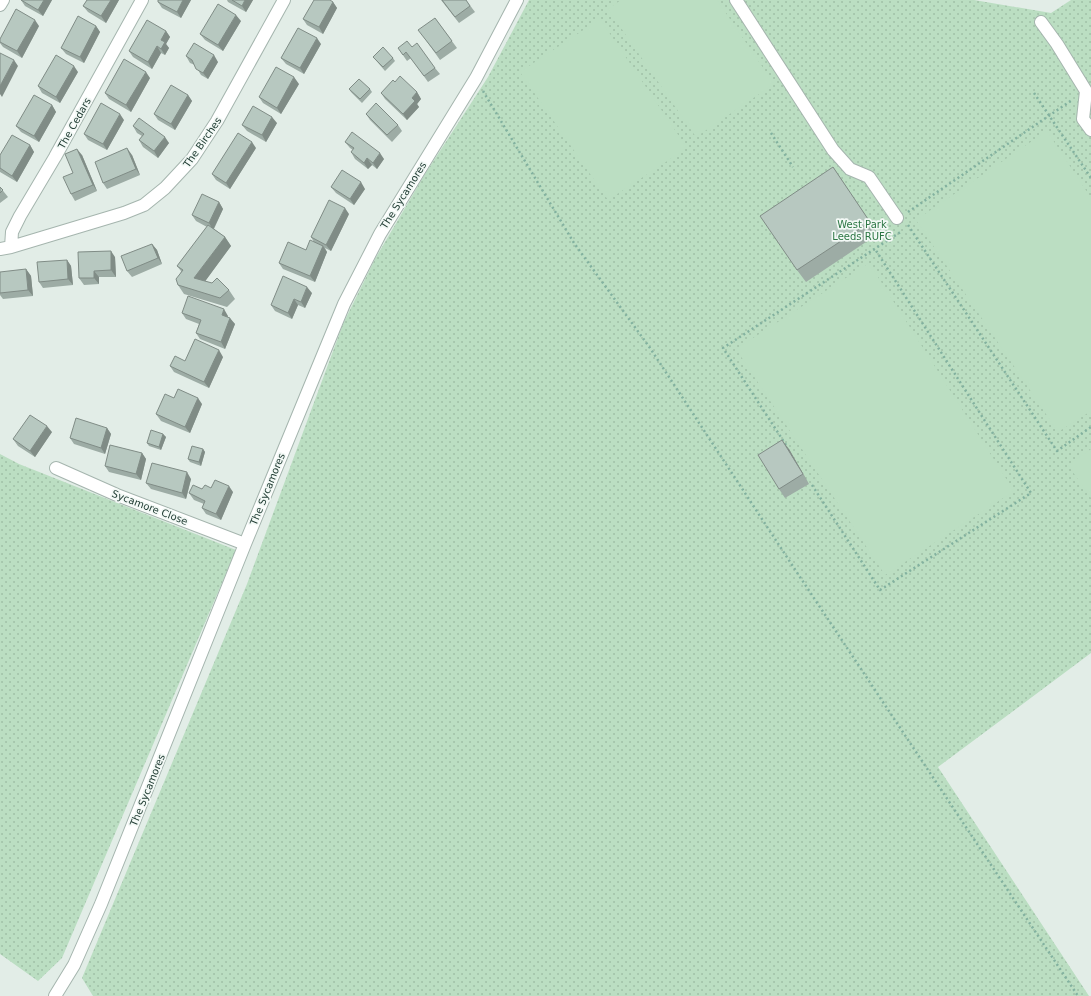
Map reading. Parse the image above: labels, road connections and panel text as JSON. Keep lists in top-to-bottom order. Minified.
{"streets":{"street":["The Cedars","The Birches","The Sycamores","Sycamore Close"]},"crossings":[["The Cedars","The Birches"],["The Sycamores","Sycamore Close"]],"parks":["West Park Leeds RUFC"]}
